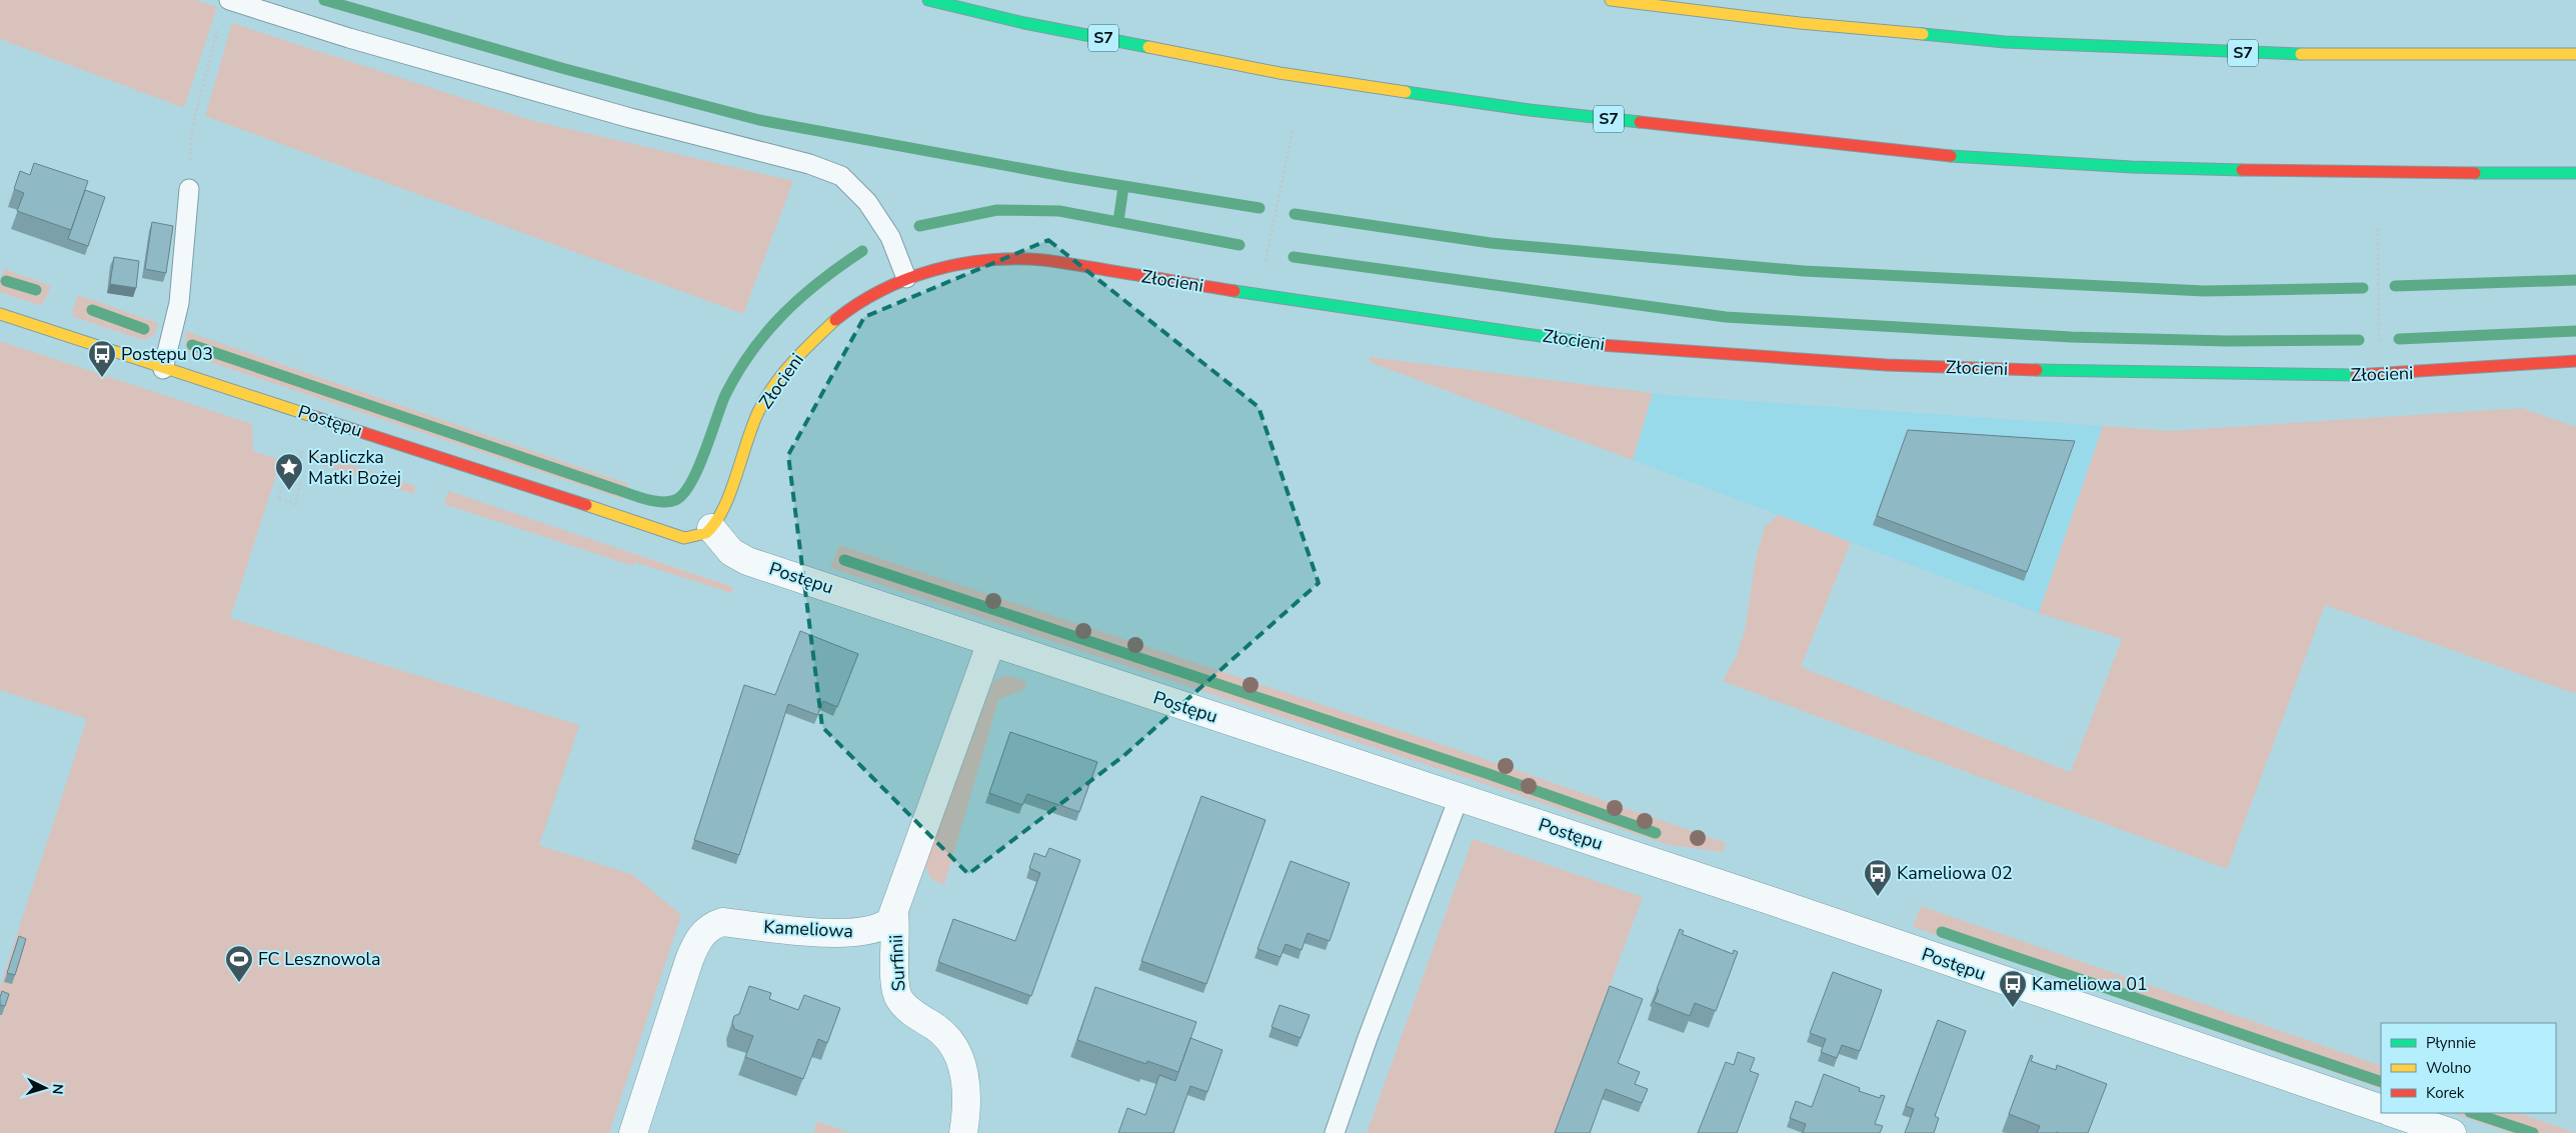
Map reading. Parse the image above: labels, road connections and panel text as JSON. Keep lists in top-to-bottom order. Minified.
{"streets":{"main road":["S7","Złocieni","Postępu"],"street":["Kameliowa","Surfinii"]},"crossings":[["Złocieni","Postępu"],["Kameliowa","Surfinii"]],"places":{"bus stop":["Postępu 03","Kameliowa 02","Kameliowa 01"],"place":["Kapliczka Matki Bożej"],"sports":["FC Lesznowola"]},"legend":["Płynnie","Wolno","Korek"],"north":"right"}
